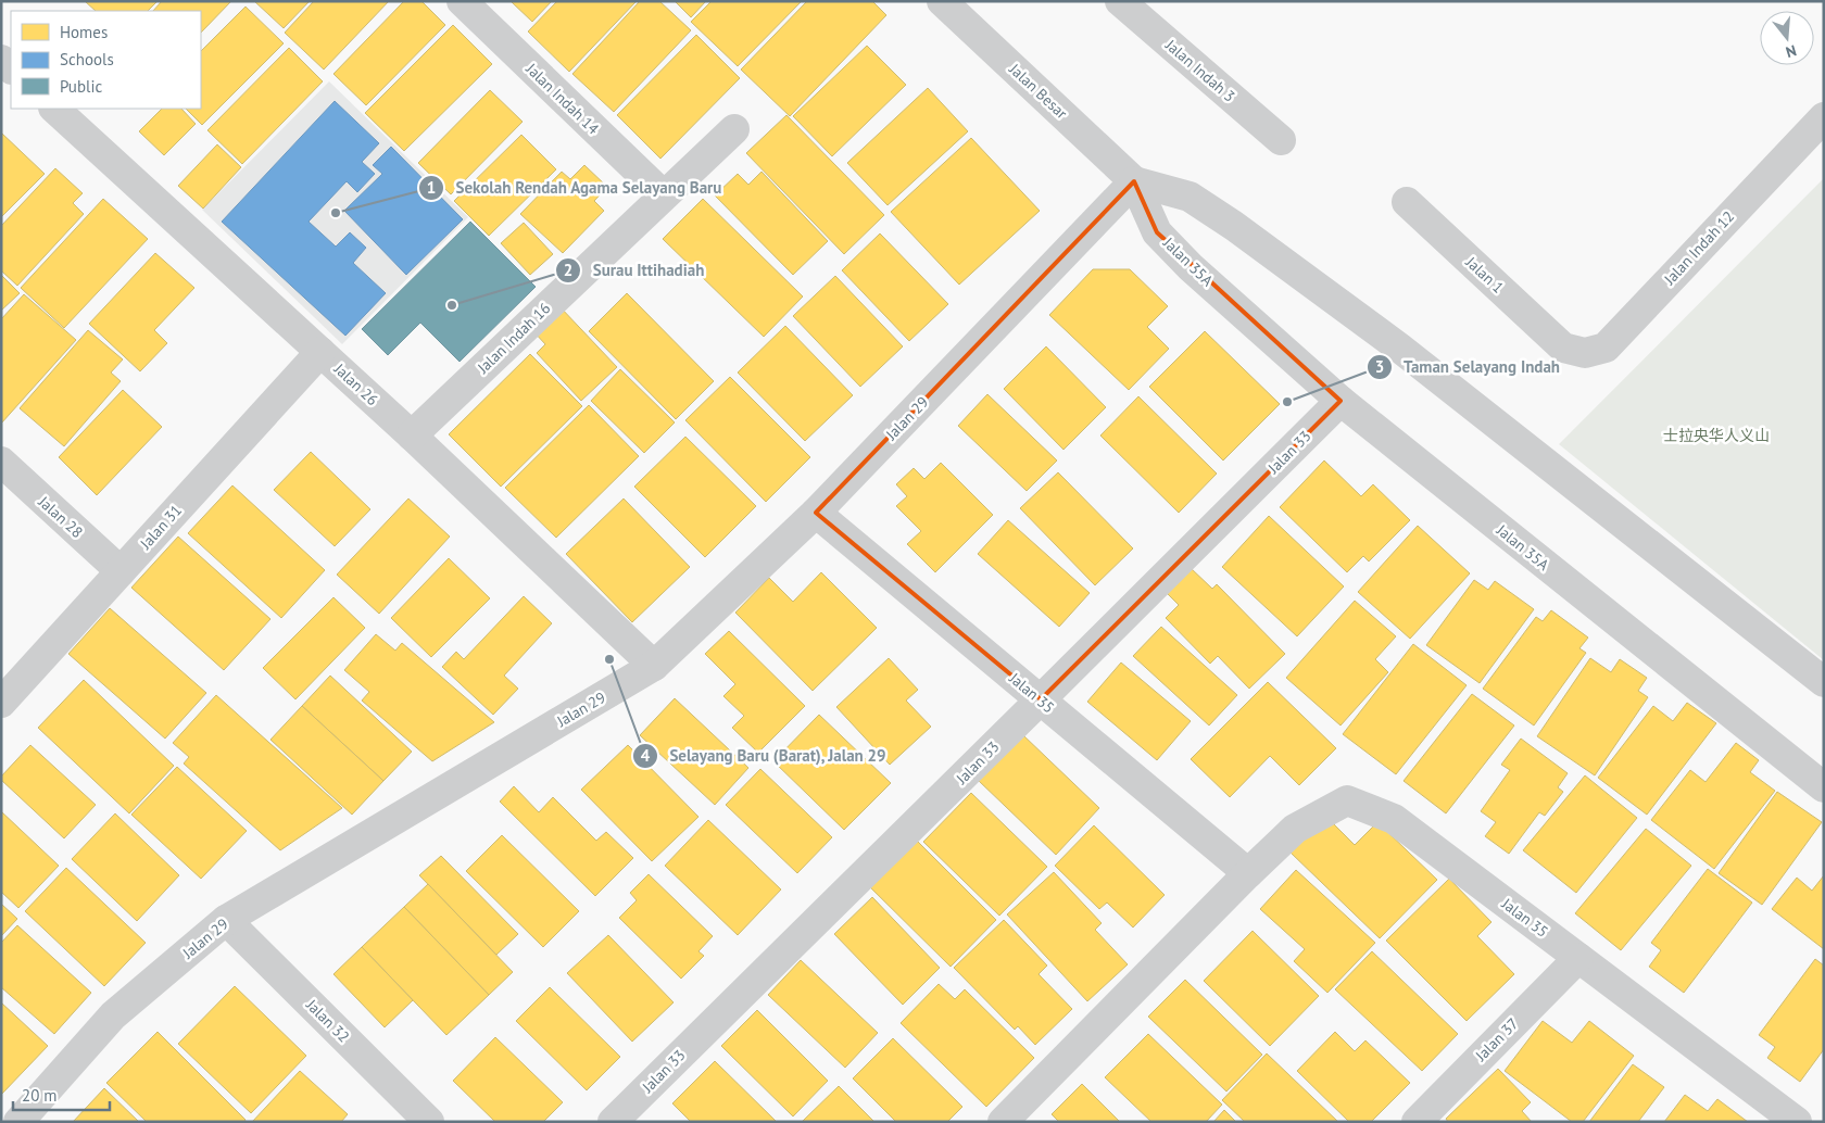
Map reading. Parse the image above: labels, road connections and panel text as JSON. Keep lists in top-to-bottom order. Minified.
{"streets":{"street":["Jalan Indah 3","Jalan Besar","Jalan Indah 14","Jalan Indah 12","Jalan 35A","Jalan 1","Jalan Indah 16","Jalan 26","Jalan 29","Jalan 33","Jalan 28","Jalan 31","Jalan 35","Jalan 32","Jalan 37"]},"crossings":[["Jalan Besar","Jalan 35A"],["Jalan Besar","Jalan 29"],["Jalan Indah 14","Jalan Indah 16"],["Jalan Indah 12","Jalan 1"],["Jalan 35A","Jalan 29"],["Jalan 35A","Jalan 33"],["Jalan Indah 16","Jalan 26"],["Jalan 26","Jalan 29"],["Jalan 26","Jalan 31"],["Jalan 29","Jalan 35"],["Jalan 29","Jalan 32"],["Jalan 33","Jalan 35"],["Jalan 28","Jalan 31"],["Jalan 35","Jalan 37"]],"parks":["士拉央华人义山"],"places":["Sekolah Rendah Agama Selayang Baru","Surau Ittihadiah","Taman Selayang Indah","Selayang Baru (Barat), Jalan 29"],"legend":["Homes","Schools","Public"],"scale_bar":"20 m","north":"bottom"}
